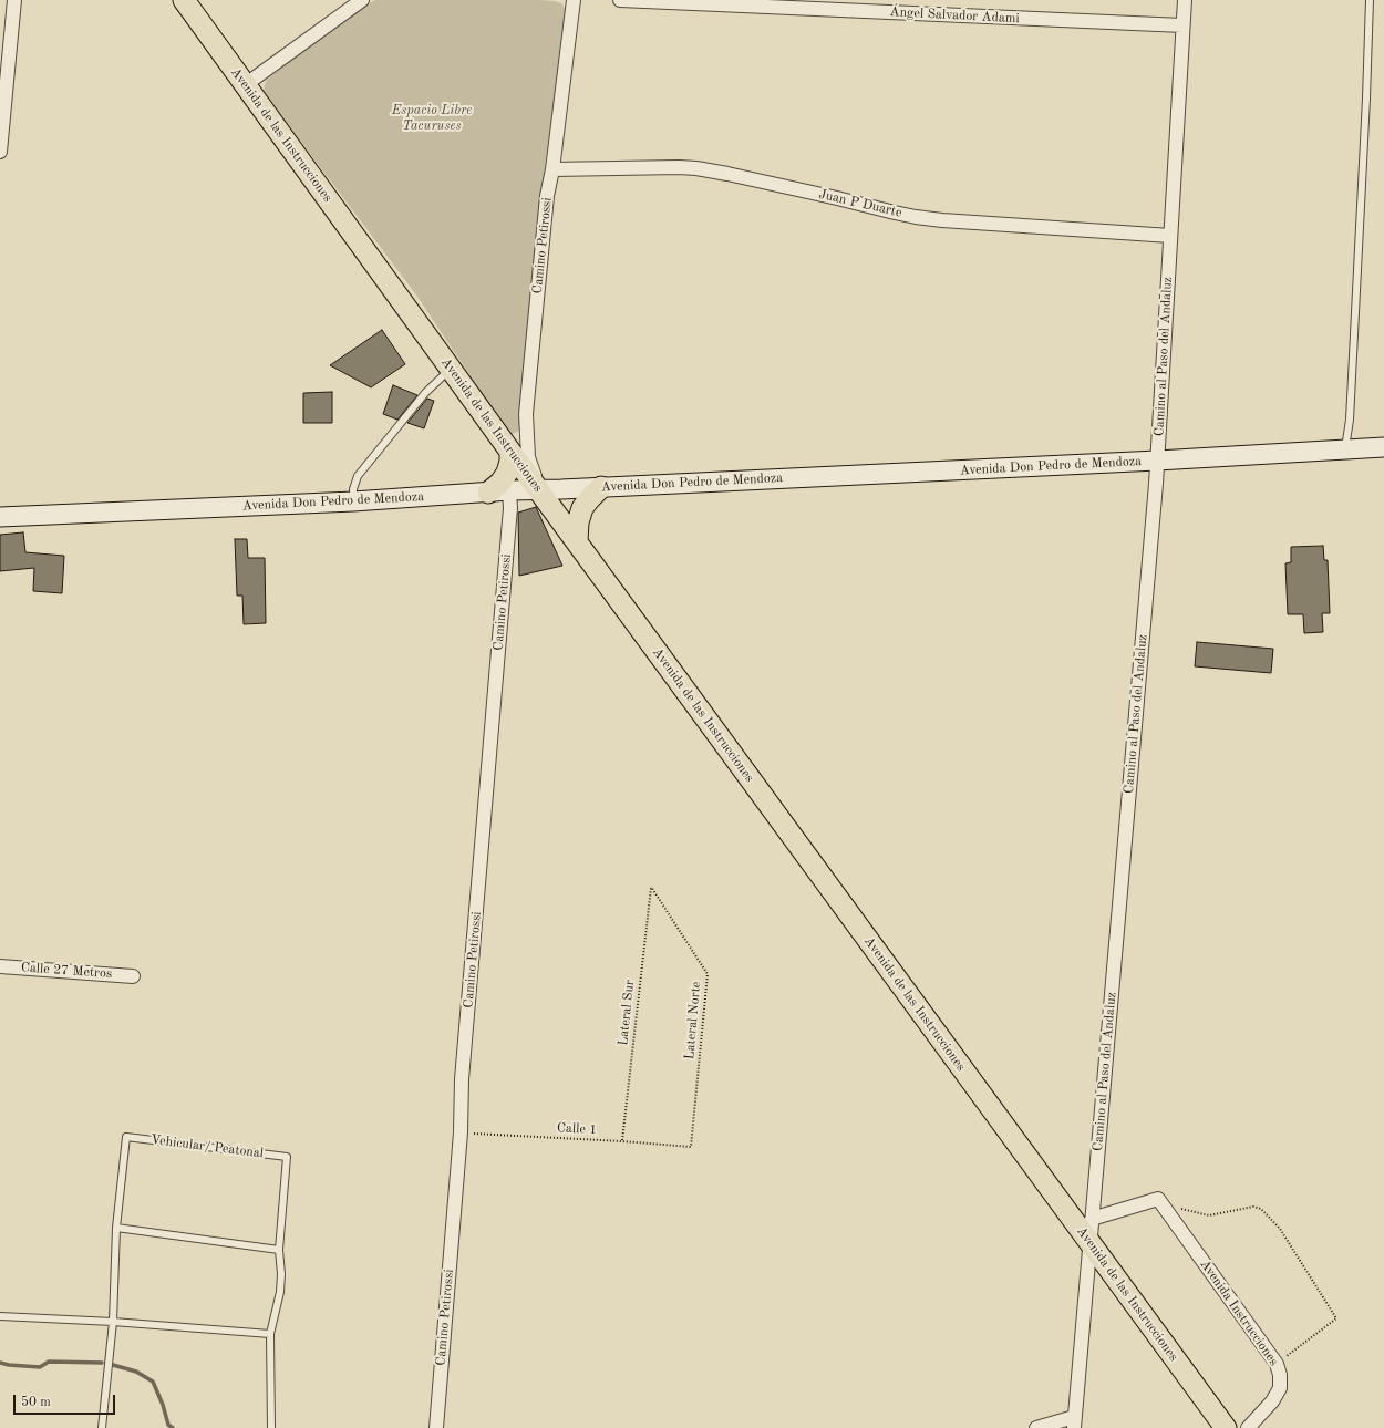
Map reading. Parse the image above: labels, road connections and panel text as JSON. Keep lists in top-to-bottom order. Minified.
{"streets":{"main road":["Avenida de las Instrucciones"],"street":["Ángel Salvador Adami","Juan P Duarte","Camino Petirossi","Camino al Paso del Andaluz","Avenida Don Pedro de Mendoza","Calle 27 Metros","Avenida Instrucciones"],"lane":["Vehicular/ Peatonal"],"path":["Lateral Sur","Lateral Norte","Calle 1"]},"crossings":[["Ángel Salvador Adami","Camino al Paso del Andaluz"],["Avenida de las Instrucciones","Camino Petirossi"],["Avenida de las Instrucciones","Camino al Paso del Andaluz"],["Avenida de las Instrucciones","Avenida Don Pedro de Mendoza"],["Juan P Duarte","Camino Petirossi"],["Juan P Duarte","Camino al Paso del Andaluz"],["Camino Petirossi","Avenida Don Pedro de Mendoza"],["Camino Petirossi","Calle 1"],["Camino al Paso del Andaluz","Avenida Don Pedro de Mendoza"],["Lateral Sur","Lateral Norte"],["Lateral Sur","Calle 1"],["Lateral Norte","Calle 1"]],"parks":["Espacio Libre Tacuruses"],"scale_bar":"50 m"}
